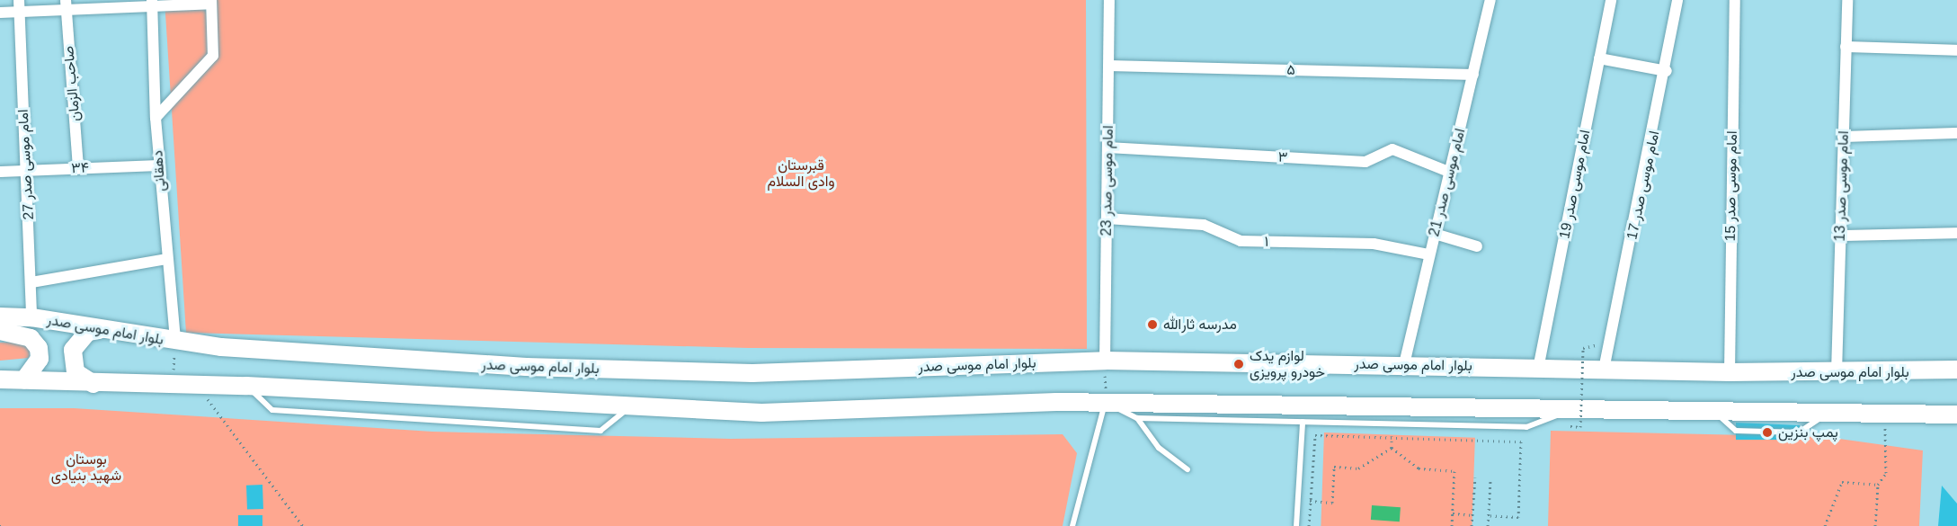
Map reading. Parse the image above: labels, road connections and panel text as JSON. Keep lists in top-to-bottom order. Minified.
{"streets":{"main road":["بلوار امام موسی صدر"],"street":["۵","صاحب الزمان","۳","امام موسی صدر 27","۳۴","دهقانی","امام موسی صدر 23","امام موسی صدر 21","امام موسی صدر 19","امام موسی صدر 17","امام موسی صدر 15","امام موسی صدر 13","۱"]},"crossings":[["۵","امام موسی صدر 23"],["۵","امام موسی صدر 21"],["صاحب الزمان","۳۴"],["۳","امام موسی صدر 23"],["۳","امام موسی صدر 21"],["امام موسی صدر 27","۳۴"],["امام موسی صدر 27","بلوار امام موسی صدر"],["۳۴","دهقانی"],["دهقانی","بلوار امام موسی صدر"],["امام موسی صدر 23","۱"],["امام موسی صدر 23","بلوار امام موسی صدر"],["امام موسی صدر 21","۱"],["امام موسی صدر 21","بلوار امام موسی صدر"],["امام موسی صدر 19","بلوار امام موسی صدر"],["امام موسی صدر 17","بلوار امام موسی صدر"],["امام موسی صدر 15","بلوار امام موسی صدر"],["امام موسی صدر 13","بلوار امام موسی صدر"]],"parks":["قبرستان وادی السلام","بوستان شهید بنیادی"],"places":["مدرسه ثارالله","لوازم یدک خودرو پرویزی","پمپ بنزین"]}
